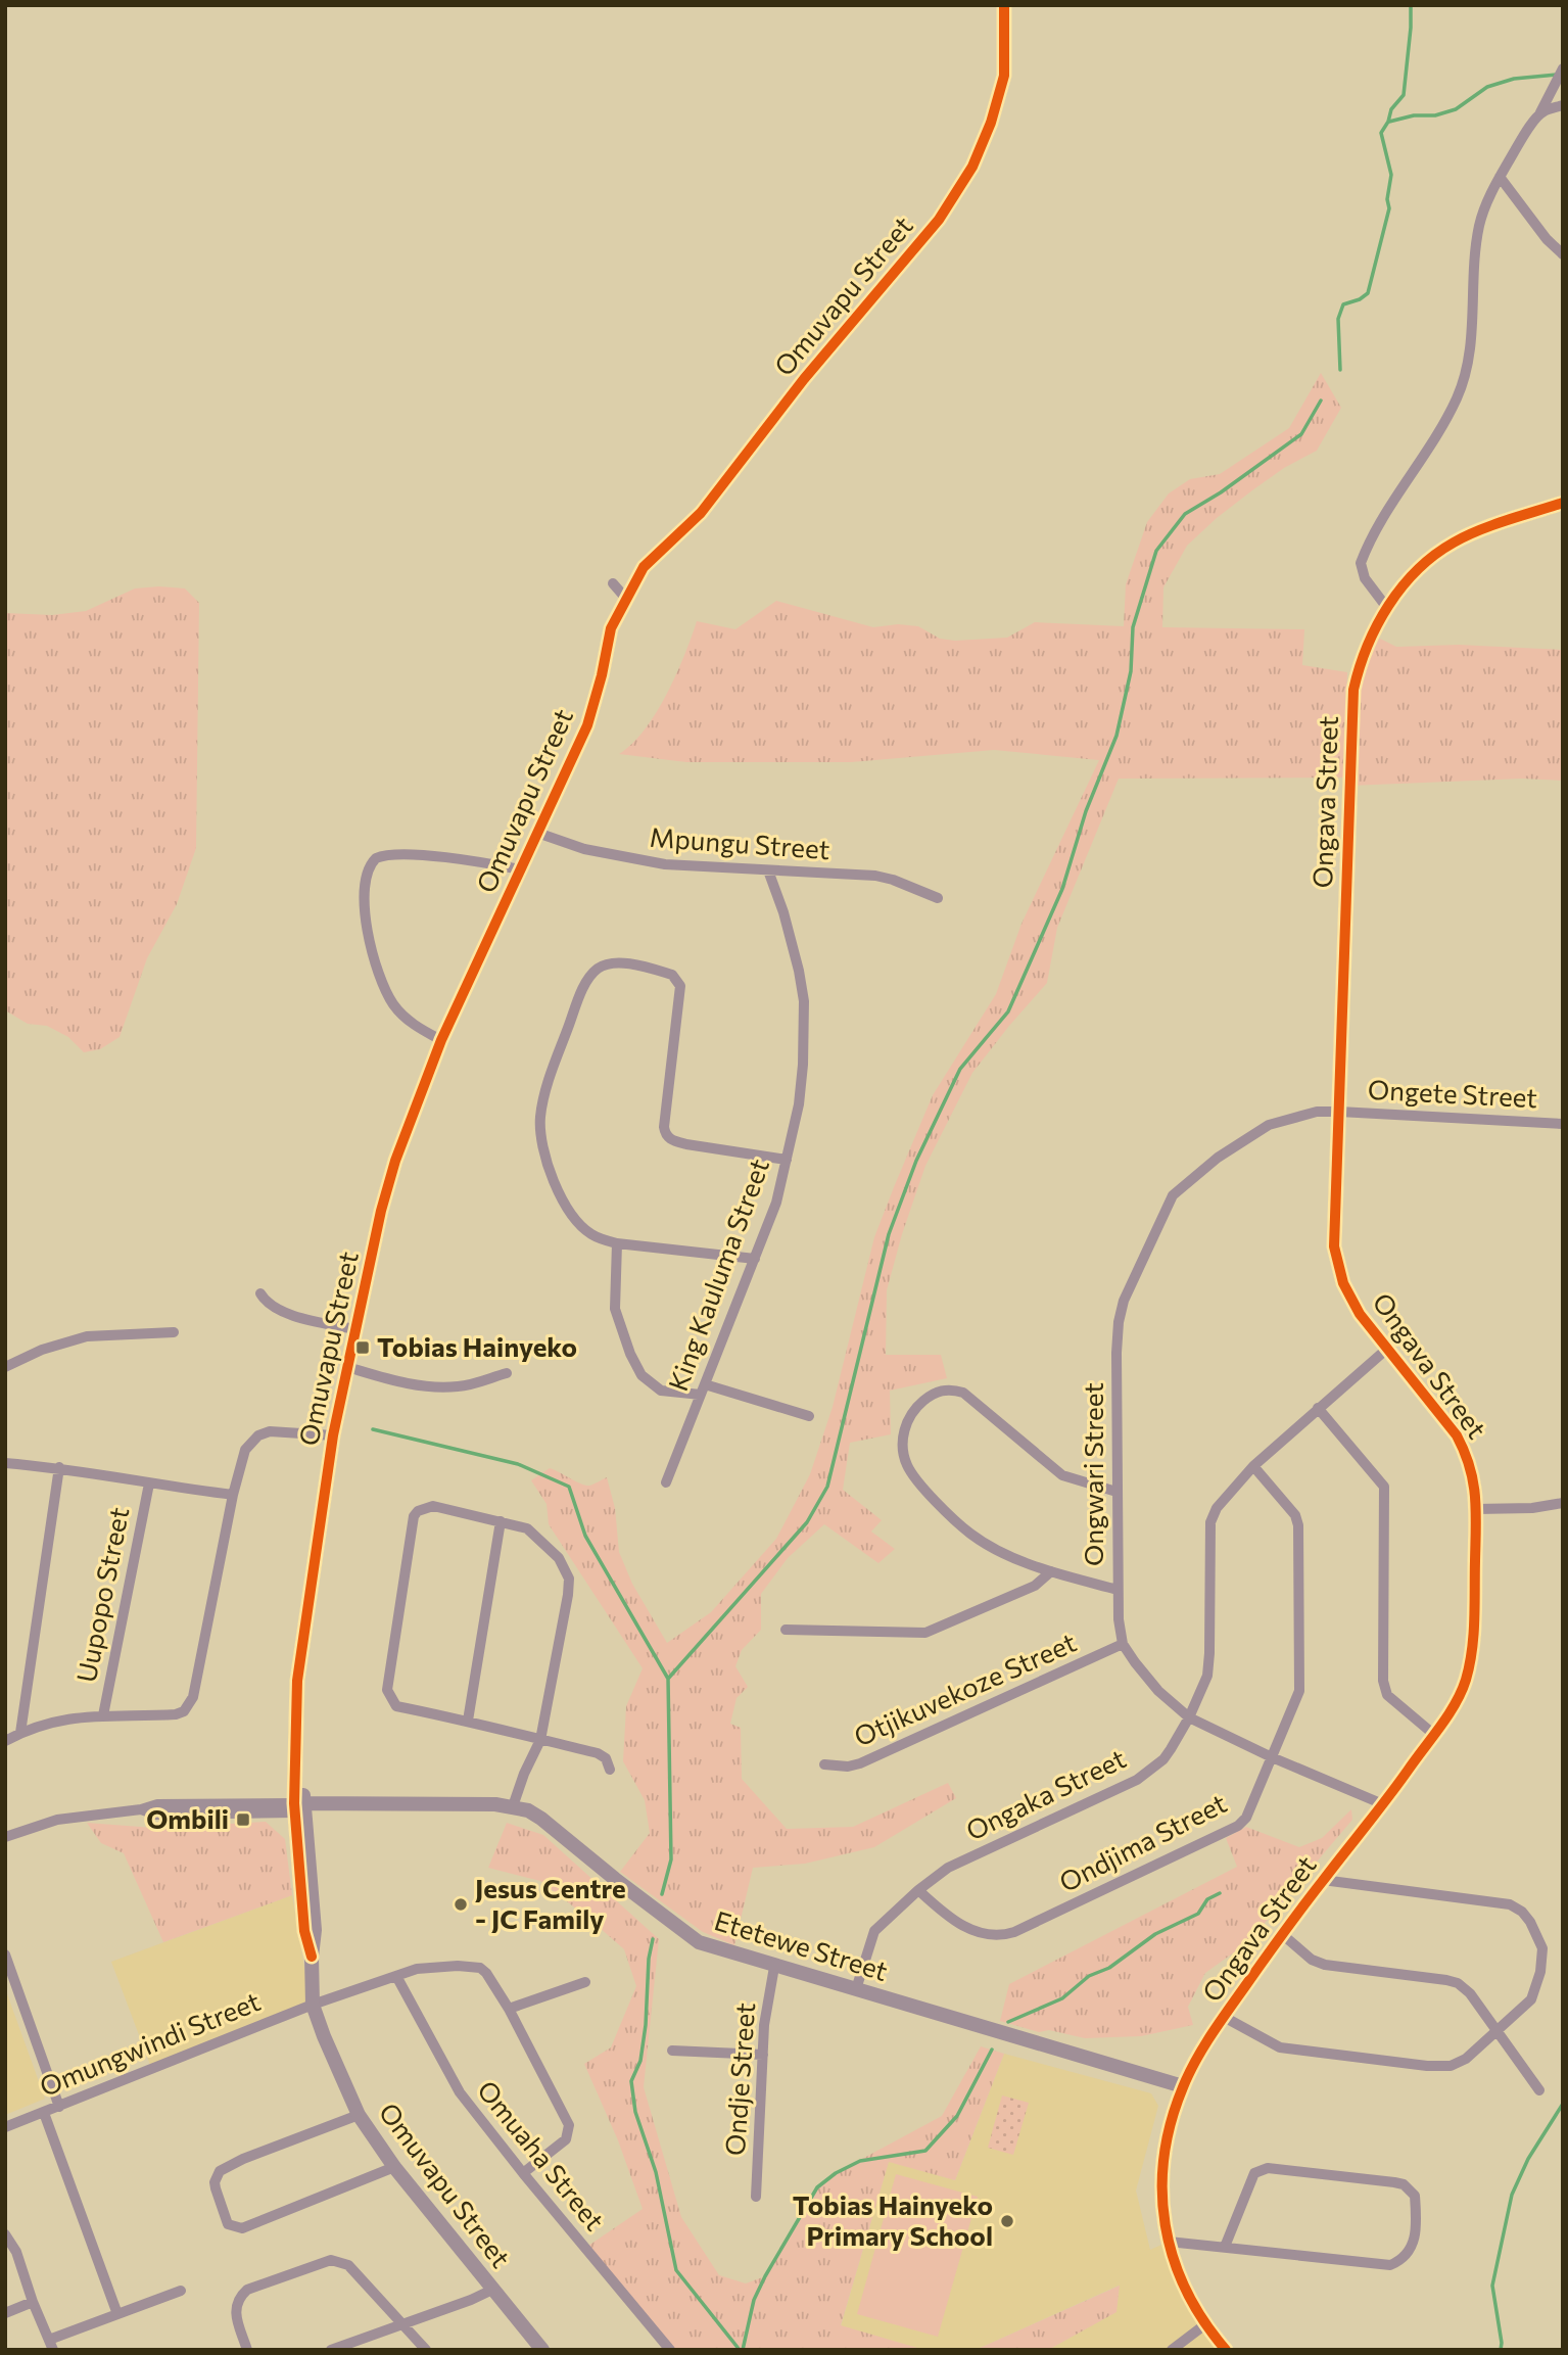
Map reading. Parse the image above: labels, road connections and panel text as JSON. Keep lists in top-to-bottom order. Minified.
{"streets":{"street":["Omuvapu Street","Ongava Street","Mpungu Street","Ongete Street","King Kauluma Street","Ongwari Street","Uupopo Street","Otjikuvekoze Street","Ongaka Street","Ondjima Street","Etetewe Street","Omungwindi Street","Ondje Street","Omuaha Street"]},"crossings":[["Omuvapu Street","Mpungu Street"],["Omuvapu Street","Etetewe Street"],["Omuvapu Street","Omungwindi Street"],["Ongava Street","Ongete Street"],["Ongava Street","Ongwari Street"],["Ongava Street","Ongaka Street"],["Ongava Street","Etetewe Street"],["Mpungu Street","King Kauluma Street"],["Ongete Street","Ongwari Street"],["Ongwari Street","Otjikuvekoze Street"],["Ongwari Street","Ongaka Street"],["Ongwari Street","Ondjima Street"],["Ongaka Street","Ondjima Street"],["Ongaka Street","Etetewe Street"],["Etetewe Street","Ondje Street"],["Omungwindi Street","Omuaha Street"]],"places":{"transit":["Tobias Hainyeko","Ombili"],"other":["Jesus Centre - JC Family","Tobias Hainyeko Primary School"]}}
